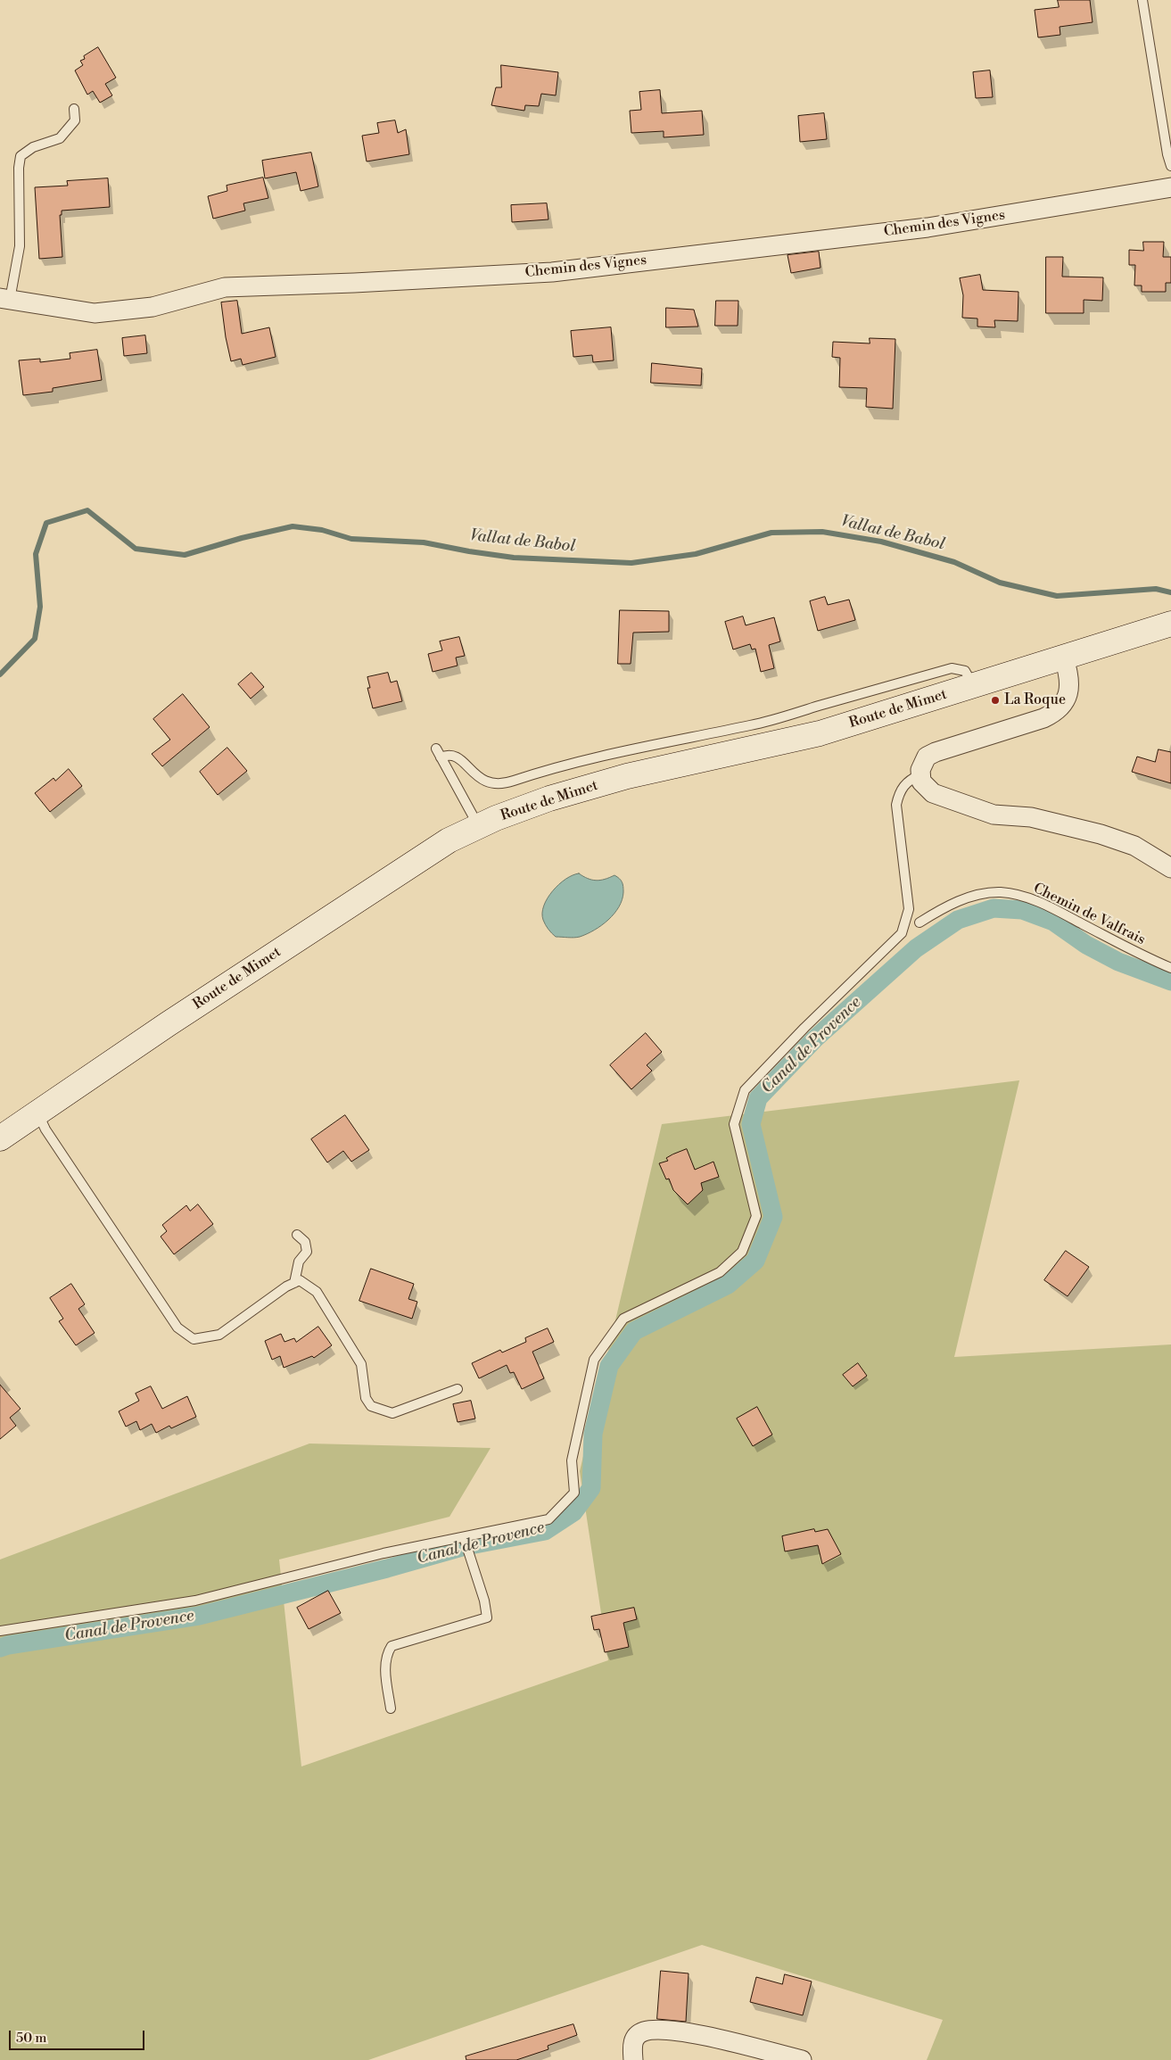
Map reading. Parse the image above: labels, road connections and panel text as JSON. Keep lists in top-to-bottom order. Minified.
{"streets":{"main road":["Route de Mimet"],"street":["Chemin des Vignes"],"lane":["Chemin de Valfrais"]},"water":["Vallat de Babol","Canal de Provence"],"places":["La Roque"],"scale_bar":"50 m"}
